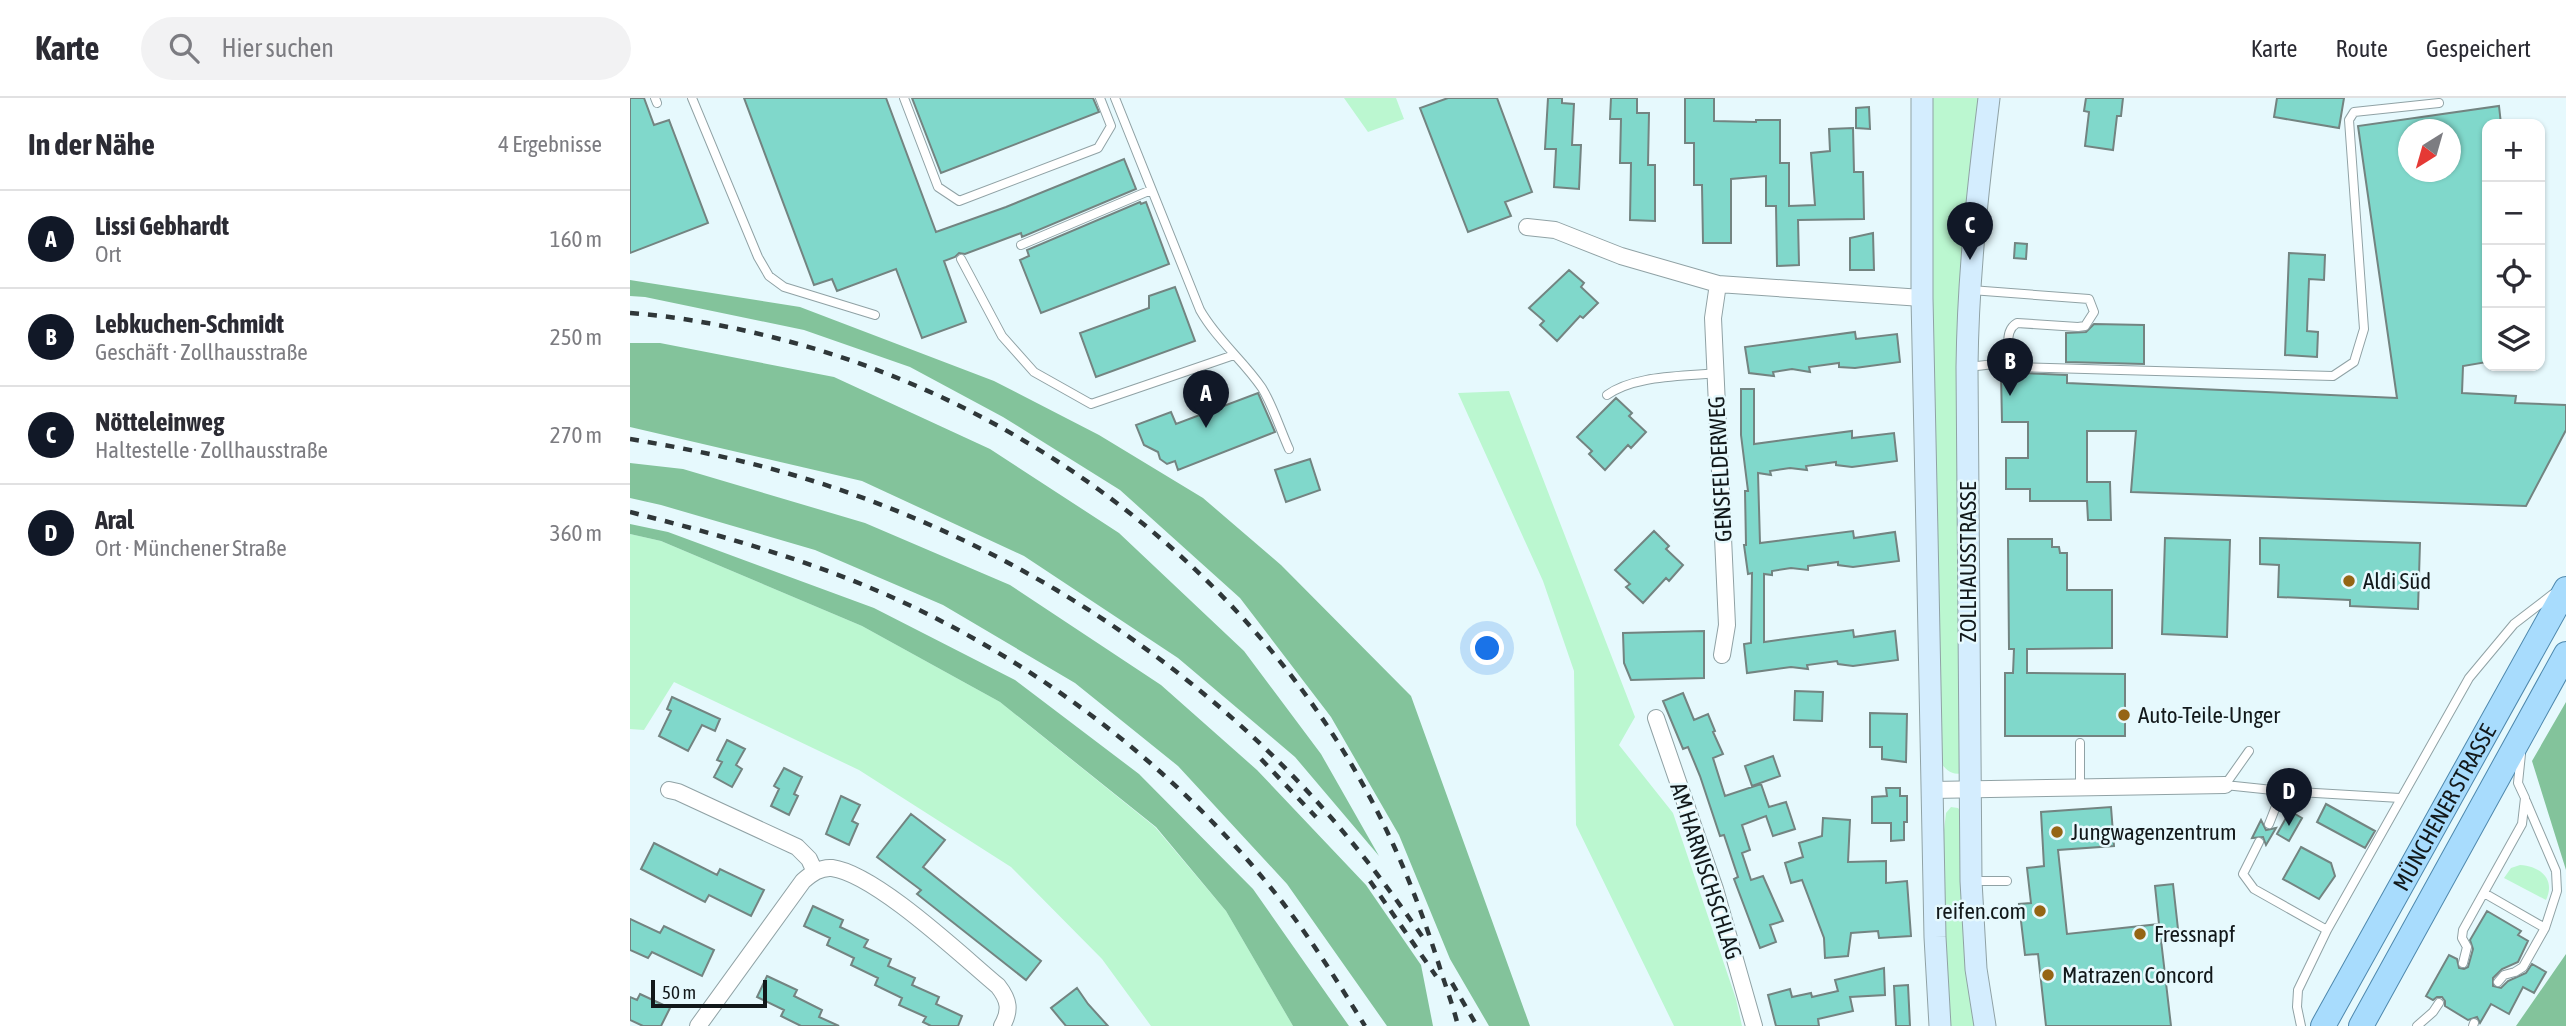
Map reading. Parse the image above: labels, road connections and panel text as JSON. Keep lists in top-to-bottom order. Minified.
{"streets":{"main road":["ZOLLHAUSSTRASSE","MÜNCHENER STRASSE"],"street":["GENSFELDERWEG","AM HARNISCHSCHLAG"]},"places":["Aldi Süd","Auto-Teile-Unger","Jungwagenzentrum","reifen.com","Fressnapf","Matrazen Concord"],"scale_bar":"50 m","north":"bottom left","page":{"header":"Karte","search":"Hier suchen","nav":["Karte","Route","Gespeichert"],"heading":["In der Nähe","4 Ergebnisse"],"map_buttons":["+","−"],"list":[{"mark":"A","name":"Lissi Gebhardt","note":"Ort","value":"160 m"},{"mark":"B","name":"Lebkuchen-Schmidt","note":"Geschäft · Zollhausstraße","value":"250 m"},{"mark":"C","name":"Nötteleinweg","note":"Haltestelle · Zollhausstraße","value":"270 m"},{"mark":"D","name":"Aral","note":"Ort · Münchener Straße","value":"360 m"}],"pins":["C","B","A","D"],"scale":"50 m"}}
